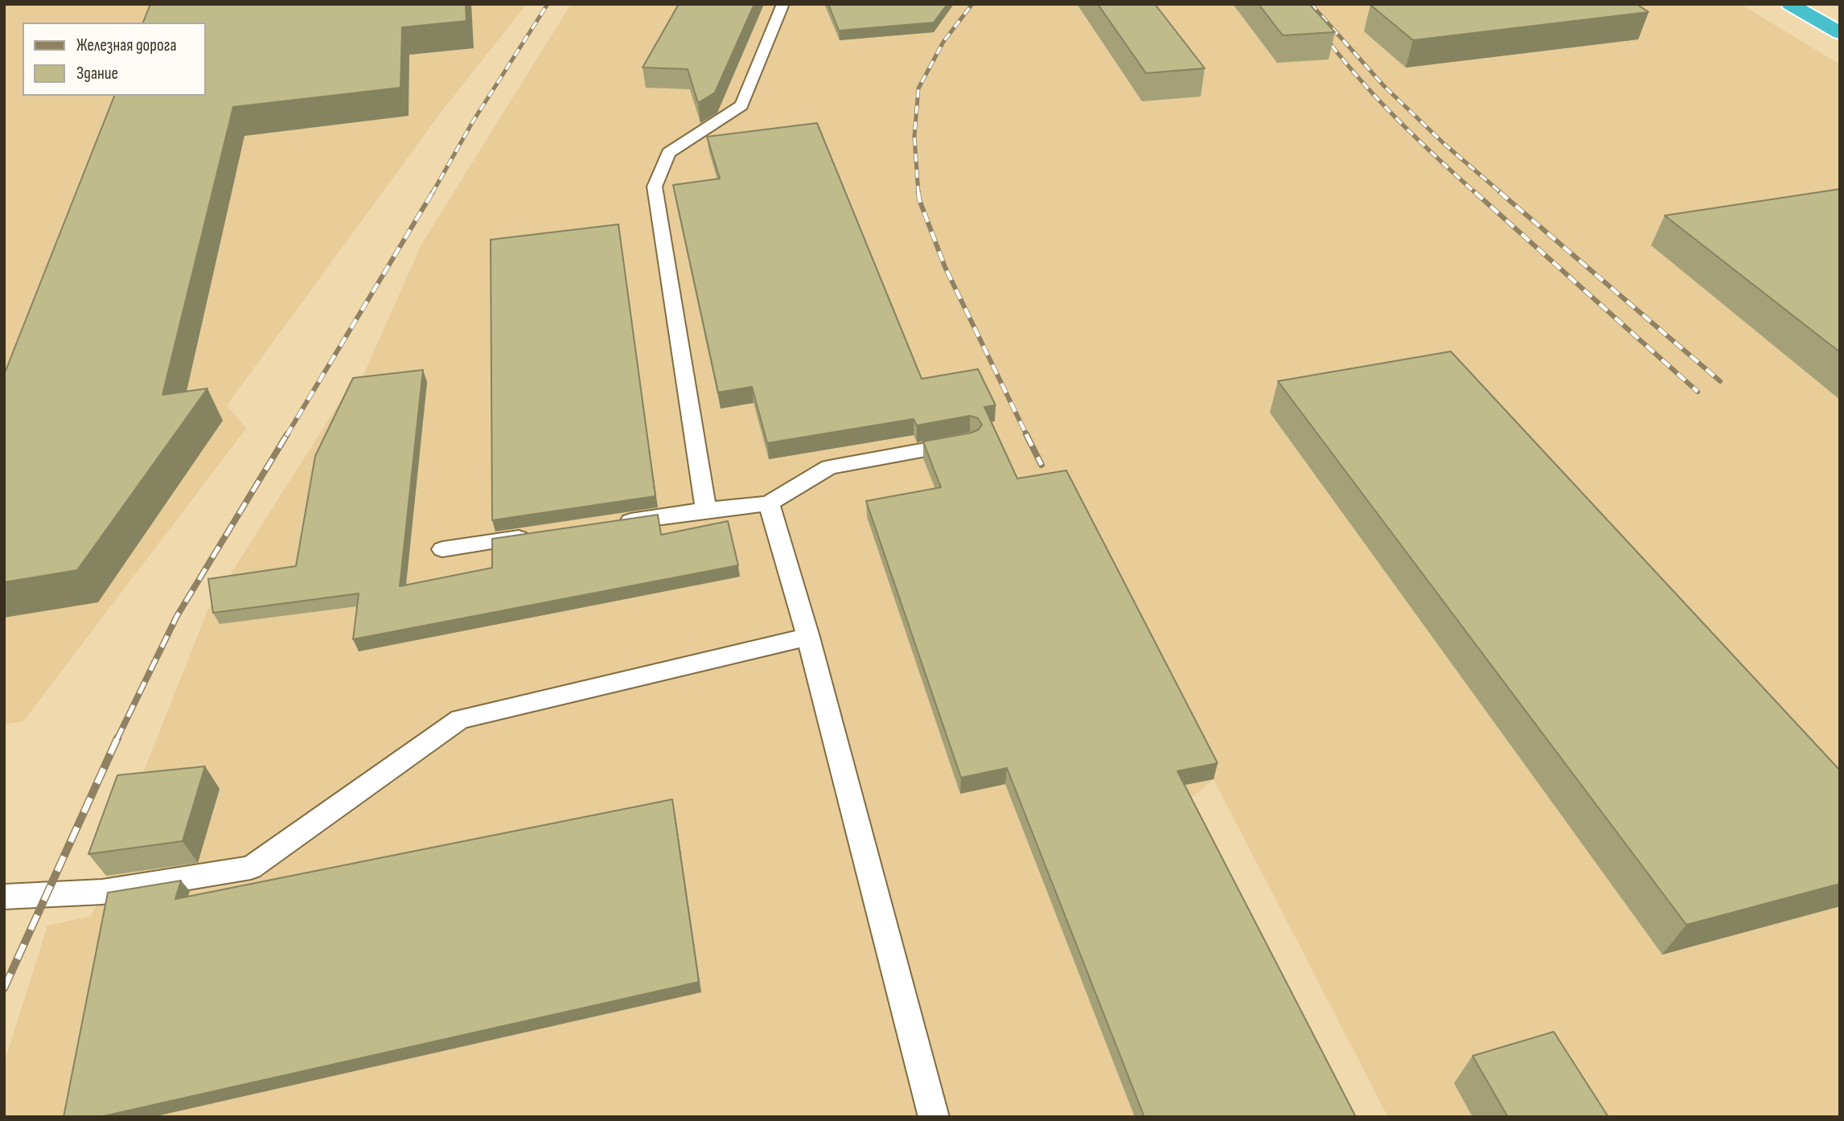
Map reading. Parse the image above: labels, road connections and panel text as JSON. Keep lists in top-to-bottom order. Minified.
{"legend":["Железная дорога","Здание"]}
